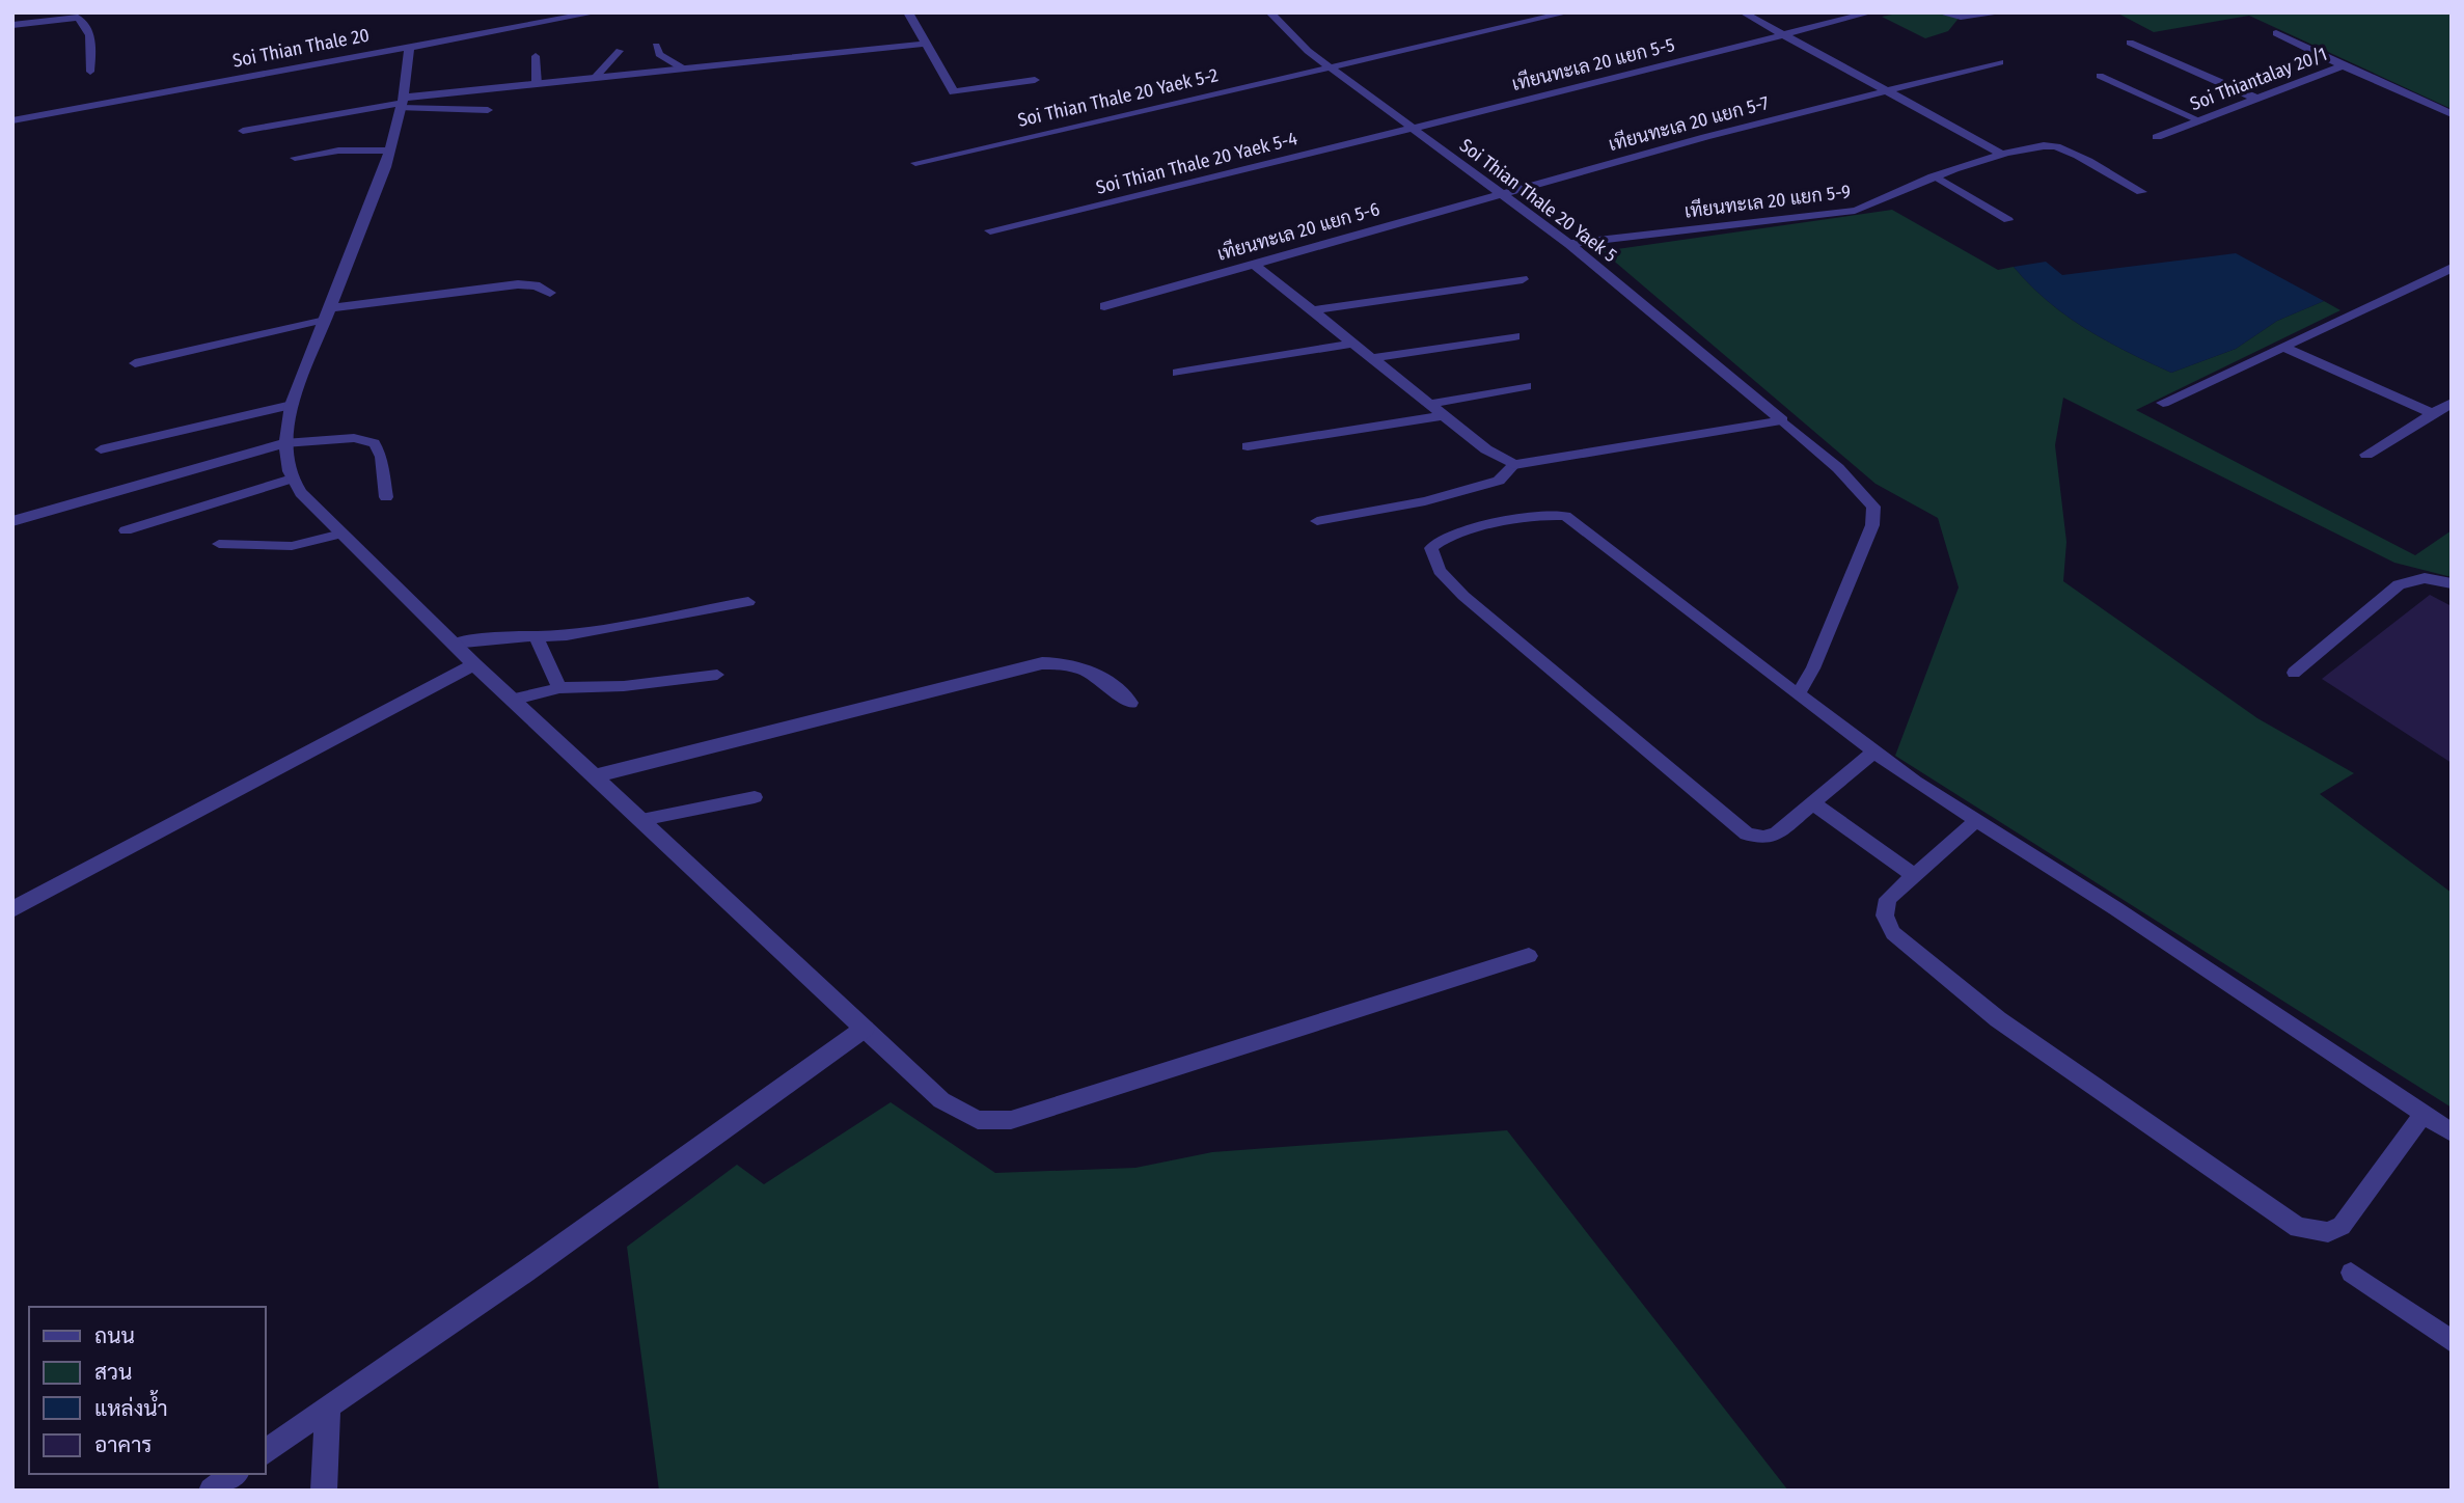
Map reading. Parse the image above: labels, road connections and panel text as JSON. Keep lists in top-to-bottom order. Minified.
{"streets":{"street":["Soi Thian Thale 20","เทียนทะเล 20 แยก 5-5","Soi Thiantalay 20/1","Soi Thian Thale 20 Yaek 5-2","เทียนทะเล 20 แยก 5-7","Soi Thian Thale 20 Yaek 5-4","Soi Thian Thale 20 Yaek 5","เทียนทะเล 20 แยก 5-9","เทียนทะเล 20 แยก 5-6"]},"crossings":[["เทียนทะเล 20 แยก 5-5","Soi Thian Thale 20 Yaek 5-4"],["เทียนทะเล 20 แยก 5-5","Soi Thian Thale 20 Yaek 5"],["Soi Thian Thale 20 Yaek 5-2","Soi Thian Thale 20 Yaek 5"],["เทียนทะเล 20 แยก 5-7","Soi Thian Thale 20 Yaek 5"],["เทียนทะเล 20 แยก 5-7","เทียนทะเล 20 แยก 5-6"],["Soi Thian Thale 20 Yaek 5-4","Soi Thian Thale 20 Yaek 5"],["Soi Thian Thale 20 Yaek 5","เทียนทะเล 20 แยก 5-9"],["Soi Thian Thale 20 Yaek 5","เทียนทะเล 20 แยก 5-6"]],"legend":["ถนน","สวน","แหล่งน้ำ","อาคาร"]}
